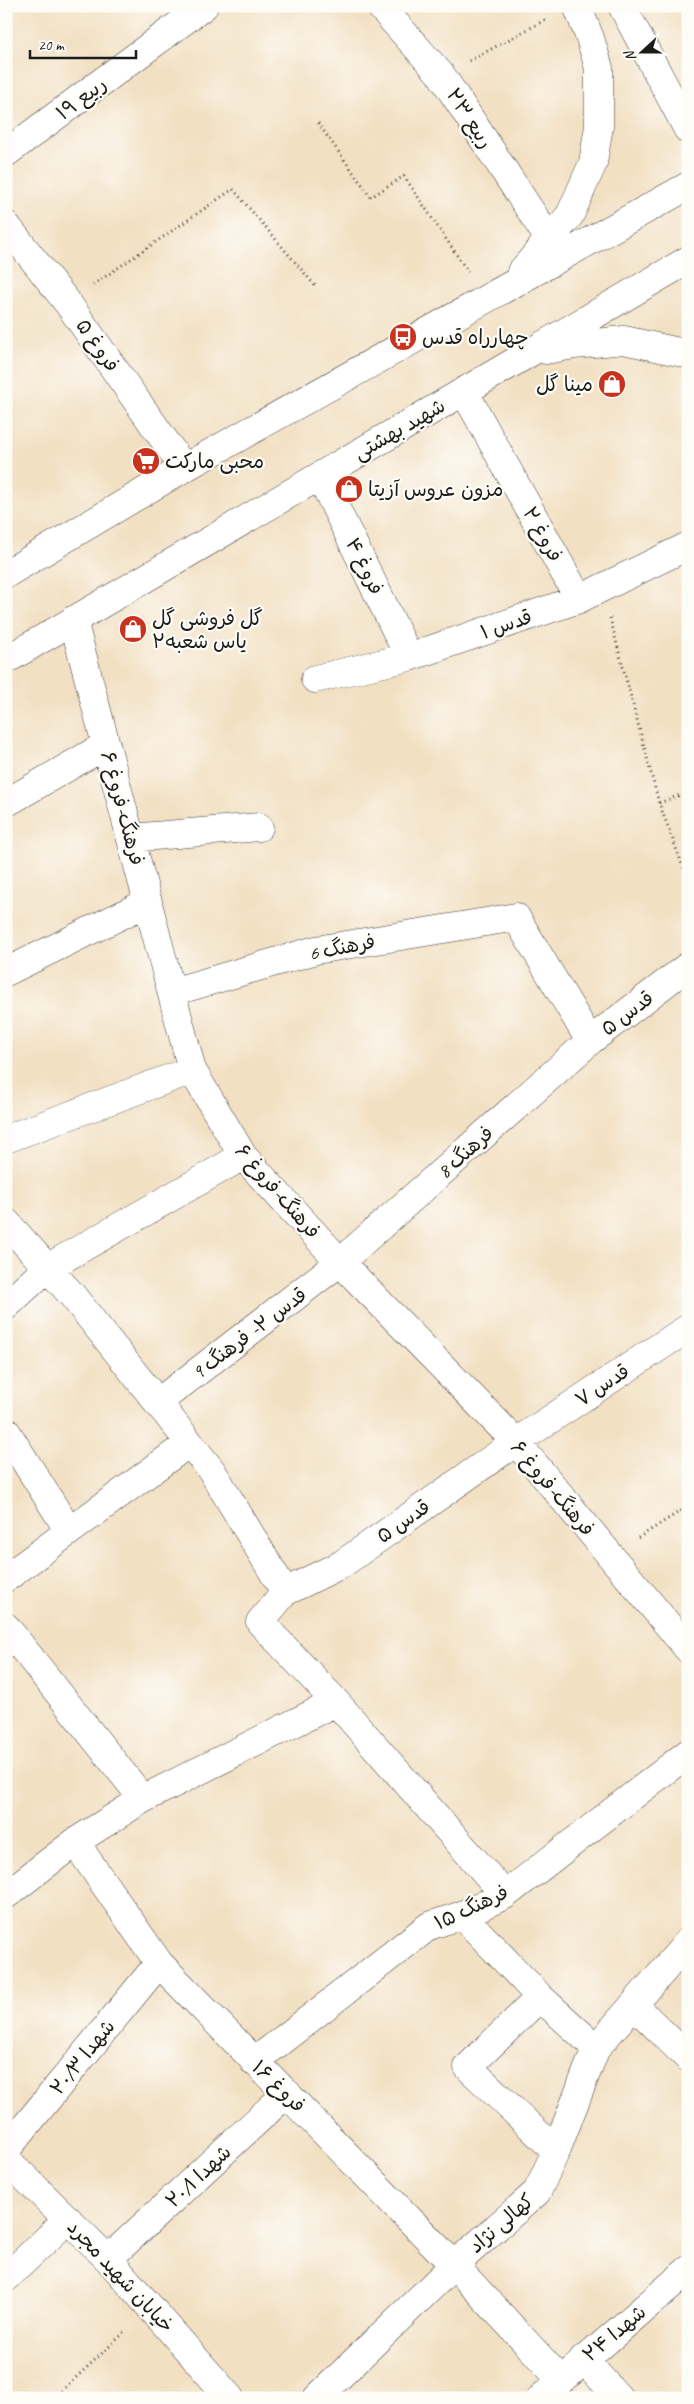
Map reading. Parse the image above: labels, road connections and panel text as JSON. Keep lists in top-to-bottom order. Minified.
{"streets":{"street":["ربیع ۱۹","ربیع ۲۳","فروغ ۵","شهید بهشتی","فروغ ۲","فروغ ۴","قدس ۱","فرهنگ-فروغ ۶","فرهنگ 6","قدس ۵","فرهنگ 8","قدس ۲- فرهنگ 9","قدس ۷","فرهنگ ۱۵","شهدا ۲۰/۳","فروغ ۱۶","شهدا ۲۰/۱","کهالی نژاد","خیابان شهید مجرد","شهدا ۲۴"]},"crossings":[["شهید بهشتی","فروغ ۲"],["شهید بهشتی","فروغ ۴"],["شهید بهشتی","فرهنگ-فروغ ۶"],["فروغ ۲","قدس ۱"],["فروغ ۴","قدس ۱"],["فرهنگ-فروغ ۶","فرهنگ 6"],["فرهنگ-فروغ ۶","قدس ۵"],["فرهنگ-فروغ ۶","فرهنگ 8"],["فرهنگ-فروغ ۶","قدس ۲- فرهنگ 9"],["فرهنگ-فروغ ۶","قدس ۷"],["فرهنگ 6","قدس ۵"],["فرهنگ 6","فرهنگ 8"],["قدس ۵","فرهنگ 8"],["قدس ۵","قدس ۷"],["فرهنگ 8","قدس ۲- فرهنگ 9"],["فرهنگ ۱۵","فروغ ۱۶"],["شهدا ۲۰/۳","فروغ ۱۶"],["فروغ ۱۶","شهدا ۲۰/۱"],["فروغ ۱۶","کهالی نژاد"],["فروغ ۱۶","شهدا ۲۴"],["شهدا ۲۰/۱","خیابان شهید مجرد"]],"places":{"bus stop":["چهارراه قدس"],"shop":["مینا گل","مزون عروس آزیتا","گل فروشی گل یاس شعبه۲"],"supermarket":["محبی مارکت"]},"scale_bar":"20 m","north":"left"}
